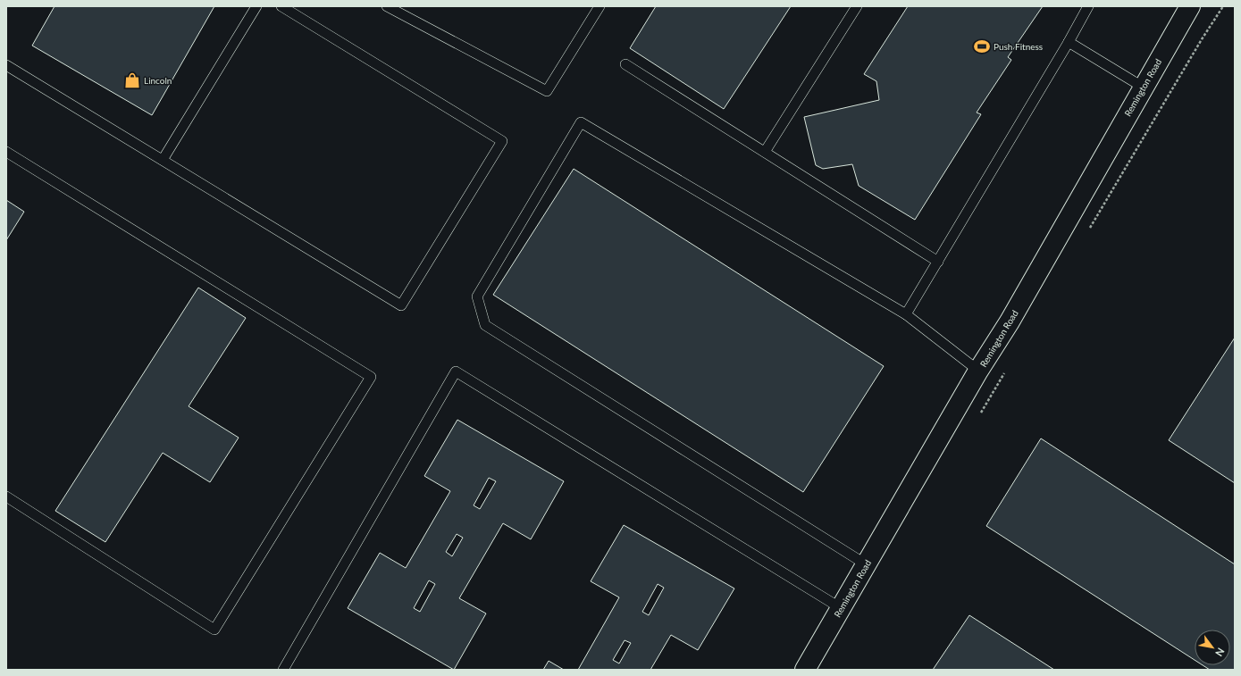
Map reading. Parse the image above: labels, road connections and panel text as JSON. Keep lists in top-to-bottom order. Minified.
{"streets":{"street":["Remington Road"]},"places":{"sports":["Push Fitness"],"shop":["Lincoln"]},"north":"bottom right"}
